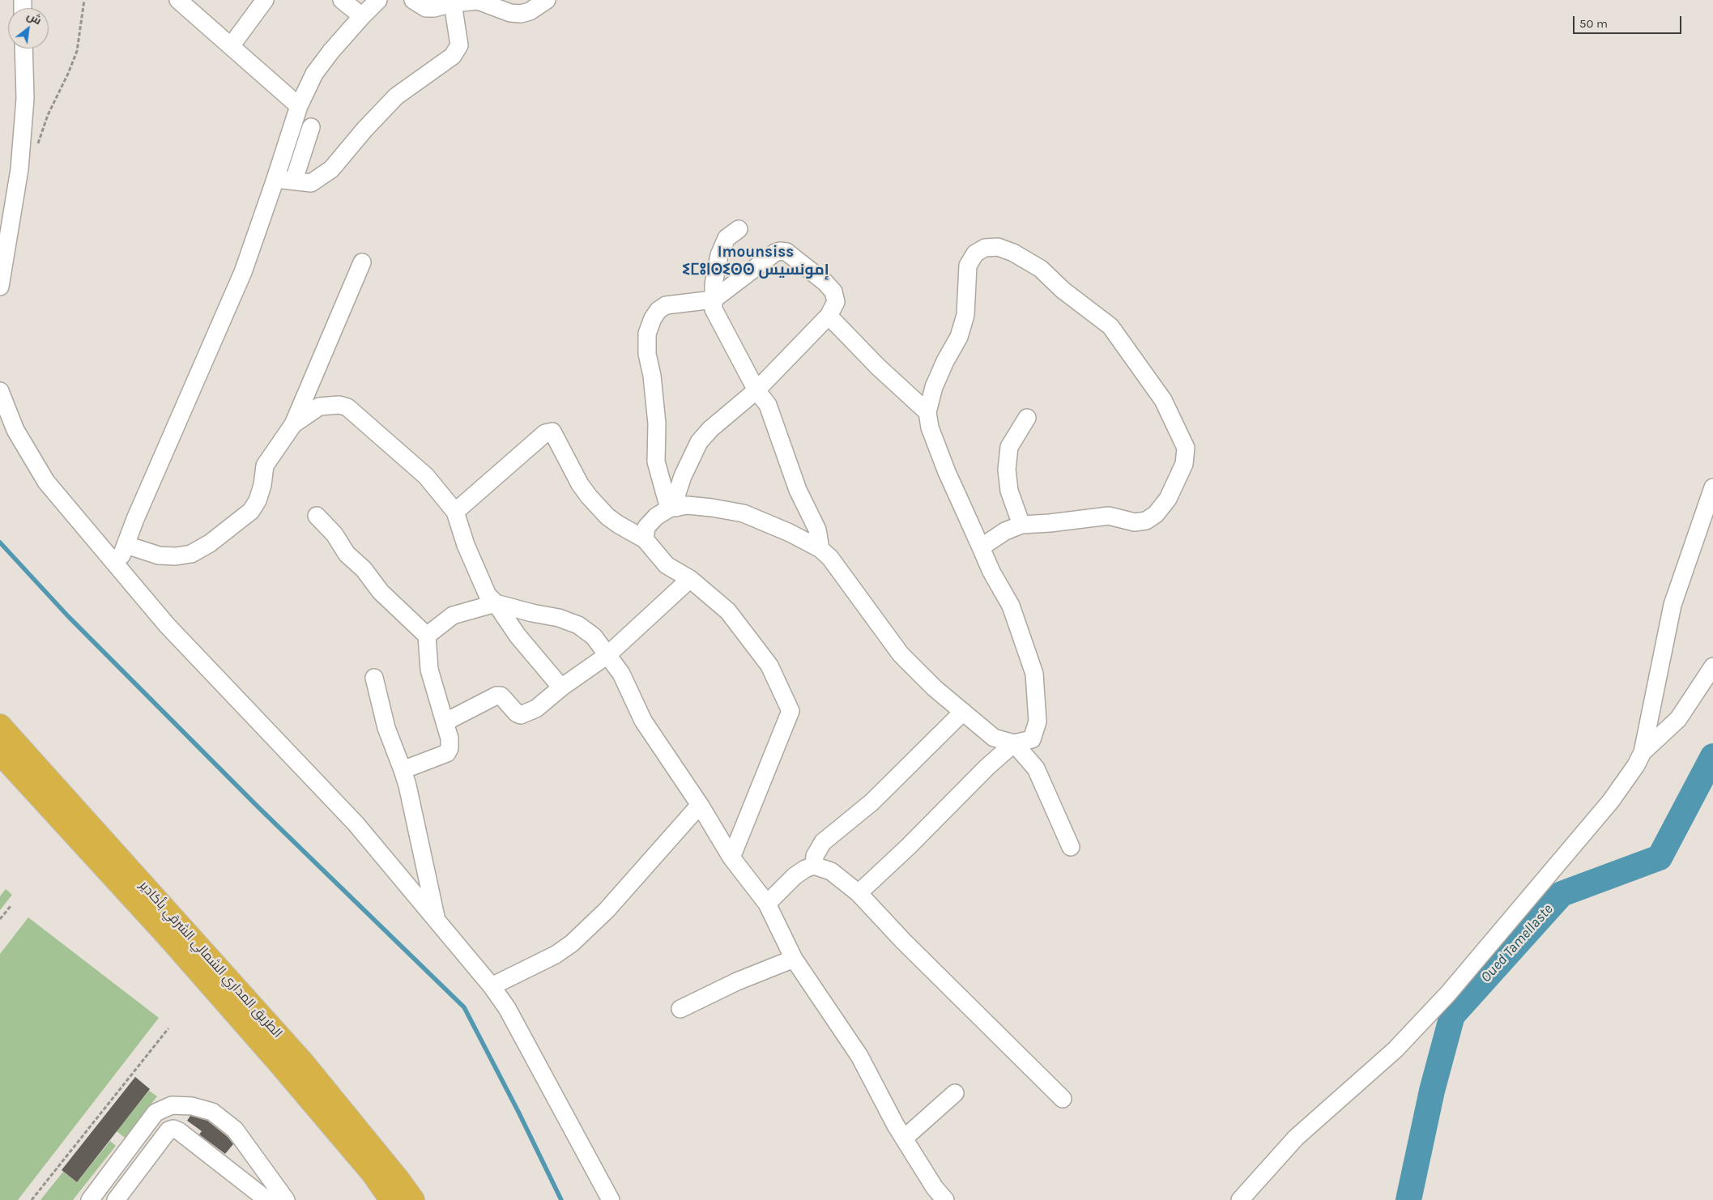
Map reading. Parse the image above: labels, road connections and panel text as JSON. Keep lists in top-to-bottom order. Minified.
{"streets":{"highway":["الطريق المداري الشمالي الشرقي بأكادير"]},"districts":["Imounsiss ⵉⵎⵓⵏⵙⵉⵙⵙ إمونسيس"],"water":["Oued Tamellaste"],"scale_bar":"50 m","north":"top right"}
